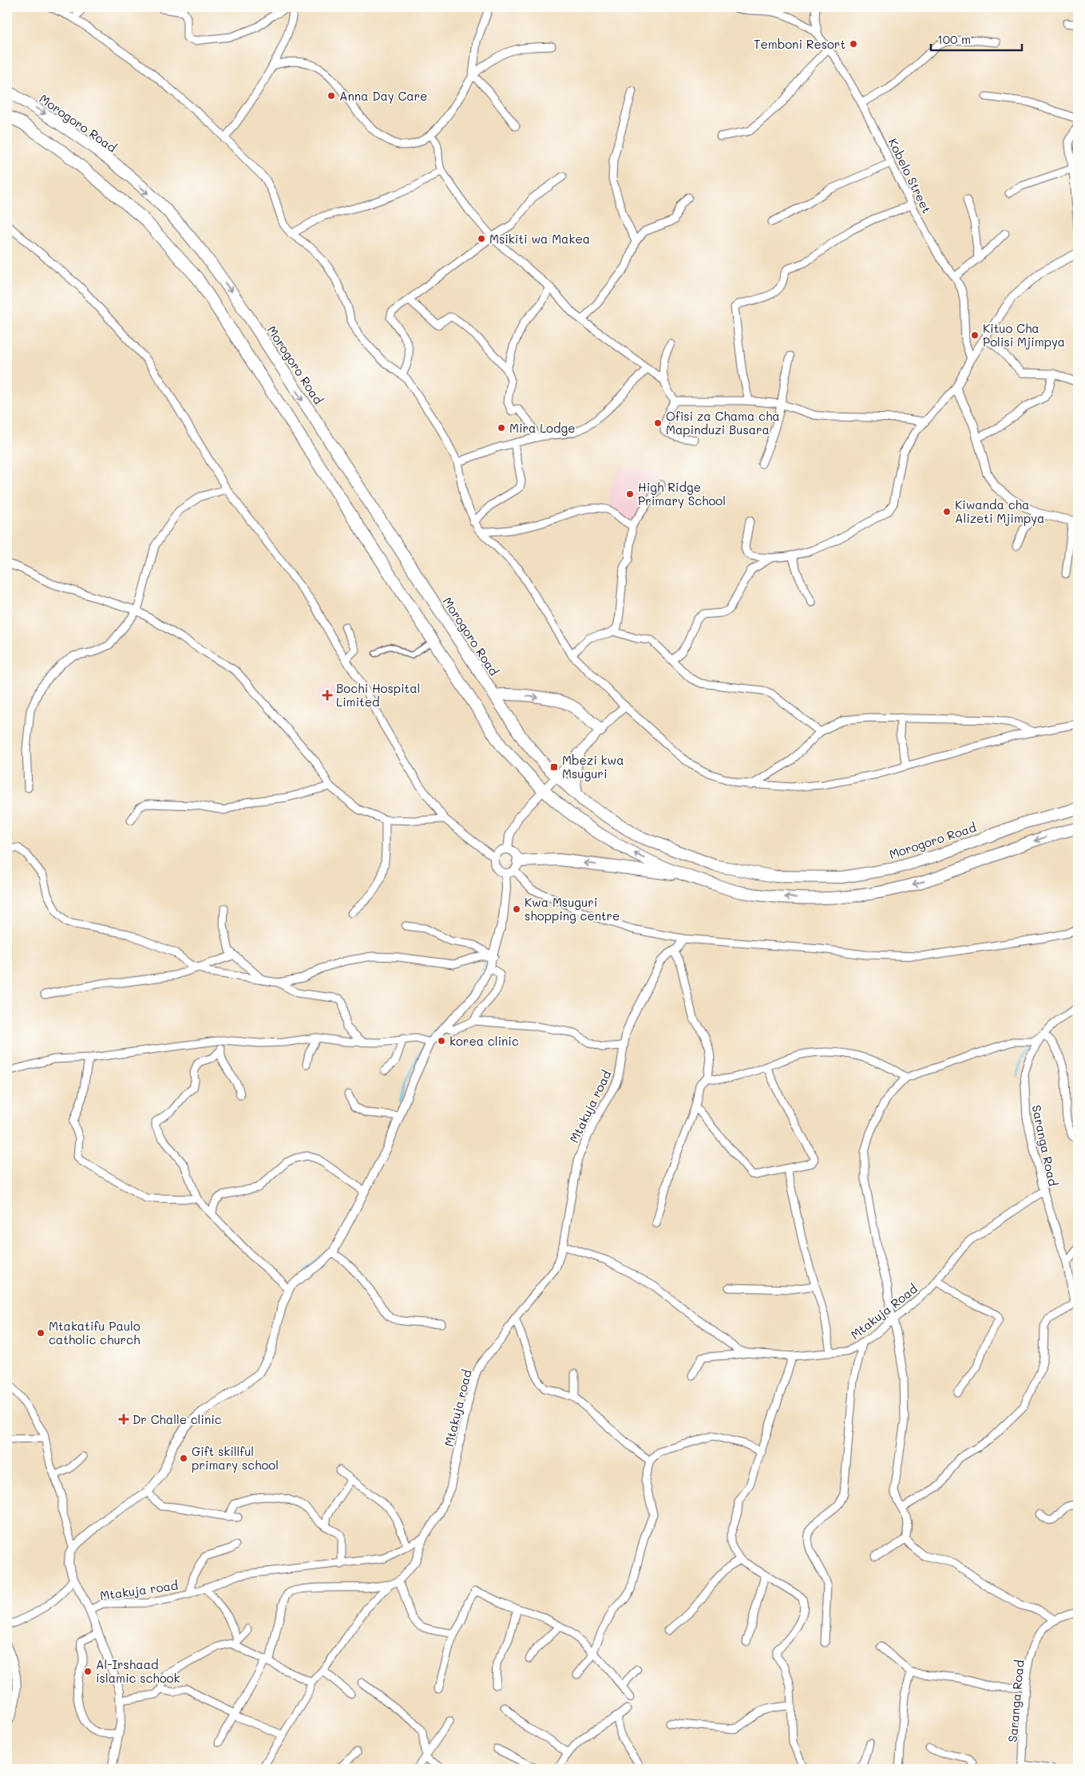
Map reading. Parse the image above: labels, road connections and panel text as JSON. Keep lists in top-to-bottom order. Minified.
{"streets":{"highway":["Morogoro Road"],"street":["Kobelo Street","Mtakuja road","Saranga Road","Mtakuja Road"]},"crossings":[["Mtakuja road","Mtakuja Road"],["Saranga Road","Mtakuja Road"]],"places":{"other":["Temboni Resort","Anna Day Care","Msikiti wa Makea","Kituo Cha Polisi Mjimpya","Ofisi za Chama cha Mapinduzi Busara","Mira Lodge","High Ridge Primary School","Kiwanda cha Alizeti Mjimpya","Kwa Msuguri shopping centre","korea clinic","Mtakatifu Paulo catholic church","Gift skillful primary school","Al-Irshaad islamic schook"],"health":["Bochi Hospital Limited","Dr Challe clinic"],"transit":["Mbezi kwa Msuguri"]},"scale_bar":"100 m"}
